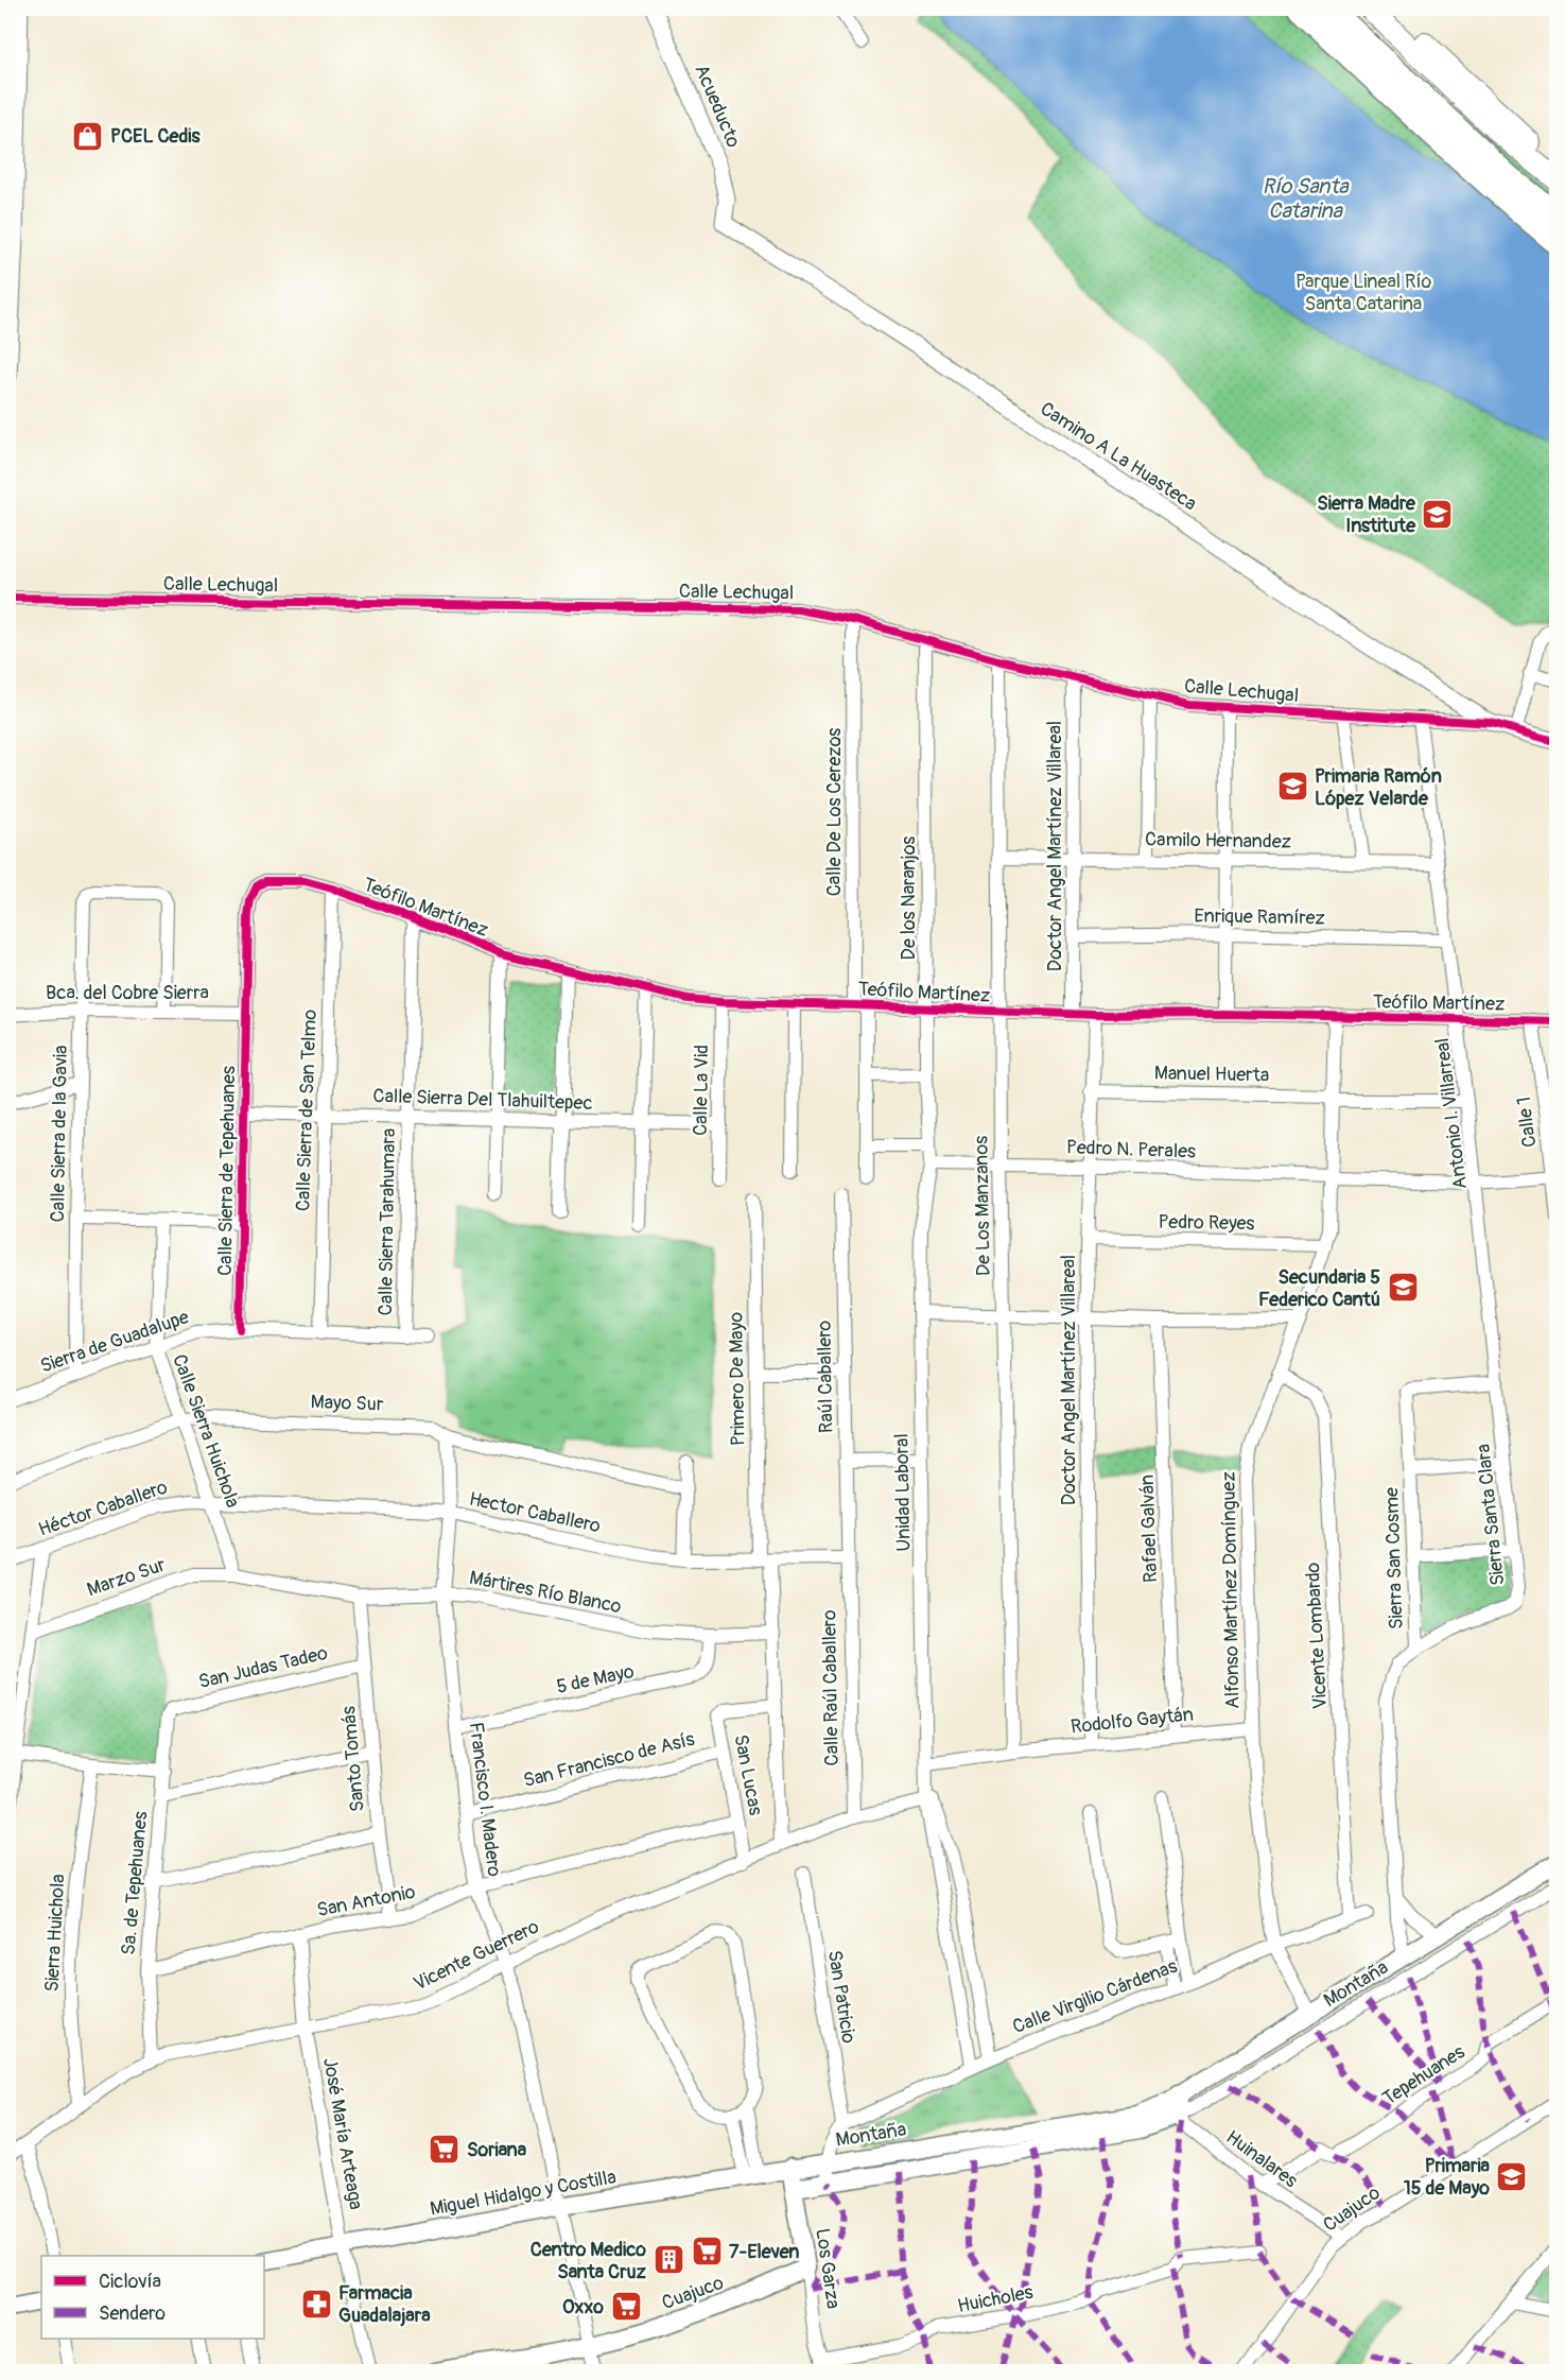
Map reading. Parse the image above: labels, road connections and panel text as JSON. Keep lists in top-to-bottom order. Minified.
{"streets":{"main road":["Montaña","Miguel Hidalgo y Costilla","Cuajuco","Los Garza"],"street":["Acueducto","Camino A La Huasteca","Calle Lechugal","Calle De Los Cerezos","Camilo Hernandez","Doctor Angel Martínez Villareal","De los Naranjos","Teófilo Martínez","Enrique Ramírez","Bca. del Cobre Sierra","Manuel Huerta","Calle La Vid","Calle Sierra Del Tlahuiltepec","Calle Sierra de San Telmo","Antonio I. Villarreal","Calle 1","Calle Sierra de la Gavia","Pedro N. Perales","Calle Sierra de Tepehuanes","De Los Manzanos","Calle Sierra Tarahumara","Pedro Reyes","Sierra de Guadalupe","Raúl Caballero","Primero De Mayo","Mayo Sur","Calle Sierra Huichola","Unidad Laboral","Héctor Caballero","Hector Caballero","Sierra Santa Clara","Rafael Galván","Sierra San Cosme","Marzo Sur","Alfonso Martínez Domínguez","Mártires Río Blanco","Vicente Lombardo","San Judas Tadeo","5 de Mayo","Calle Raúl Caballero","Rodolfo Gaytán","Santo Tomás","San Francisco de Asís","San Lucas","Francisco I. Madero","Sa. de Tepehuanes","San Antonio","Sierra Huichola","Vicente Guerrero","San Patricio","Calle Virgilio Cárdenas","Tepehuanes","José María Arteaga","Huinalares","Huicholes"]},"crossings":[["Acueducto","Camino A La Huasteca"],["Camino A La Huasteca","Calle Lechugal"],["Calle Lechugal","Calle De Los Cerezos"],["Calle Lechugal","Doctor Angel Martínez Villareal"],["Calle Lechugal","De los Naranjos"],["Calle Lechugal","Antonio I. Villarreal"],["Calle Lechugal","De Los Manzanos"],["Calle De Los Cerezos","Teófilo Martínez"],["Camilo Hernandez","Doctor Angel Martínez Villareal"],["Camilo Hernandez","Antonio I. Villarreal"],["Camilo Hernandez","De Los Manzanos"],["Doctor Angel Martínez Villareal","Teófilo Martínez"],["Doctor Angel Martínez Villareal","Enrique Ramírez"],["Doctor Angel Martínez Villareal","Manuel Huerta"],["Doctor Angel Martínez Villareal","Pedro N. Perales"],["Doctor Angel Martínez Villareal","Pedro Reyes"],["Doctor Angel Martínez Villareal","Rodolfo Gaytán"],["De los Naranjos","Teófilo Martínez"],["De los Naranjos","Pedro N. Perales"],["De los Naranjos","Unidad Laboral"],["Teófilo Martínez","Bca. del Cobre Sierra"],["Teófilo Martínez","Calle La Vid"],["Teófilo Martínez","Calle Sierra de San Telmo"],["Teófilo Martínez","Antonio I. Villarreal"],["Teófilo Martínez","Calle 1"],["Teófilo Martínez","Calle Sierra de Tepehuanes"],["Teófilo Martínez","De Los Manzanos"],["Teófilo Martínez","Calle Sierra Tarahumara"],["Teófilo Martínez","Alfonso Martínez Domínguez"],["Enrique Ramírez","Antonio I. Villarreal"],["Bca. del Cobre Sierra","Calle Sierra de la Gavia"],["Bca. del Cobre Sierra","Calle Sierra de Tepehuanes"],["Manuel Huerta","Antonio I. Villarreal"],["Manuel Huerta","Alfonso Martínez Domínguez"],["Calle La Vid","Calle Sierra Del Tlahuiltepec"],["Calle Sierra Del Tlahuiltepec","Calle Sierra de San Telmo"],["Calle Sierra Del Tlahuiltepec","Calle Sierra de Tepehuanes"],["Calle Sierra Del Tlahuiltepec","Calle Sierra Tarahumara"],["Calle Sierra de San Telmo","Sierra de Guadalupe"],["Antonio I. Villarreal","Pedro N. Perales"],["Antonio I. Villarreal","Sierra Santa Clara"],["Calle 1","Pedro N. Perales"],["Calle Sierra de la Gavia","Sierra de Guadalupe"],["Pedro N. Perales","De Los Manzanos"],["Pedro N. Perales","Alfonso Martínez Domínguez"],["Calle Sierra de Tepehuanes","Sierra de Guadalupe"],["De Los Manzanos","Rodolfo Gaytán"],["Calle Sierra Tarahumara","Sierra de Guadalupe"],["Pedro Reyes","Alfonso Martínez Domínguez"],["Sierra de Guadalupe","Calle Sierra Huichola"],["Raúl Caballero","Hector Caballero"],["Raúl Caballero","Calle Raúl Caballero"],["Primero De Mayo","Hector Caballero"],["Primero De Mayo","Mártires Río Blanco"],["Primero De Mayo","San Lucas"],["Primero De Mayo","Vicente Guerrero"],["Mayo Sur","Calle Sierra Huichola"],["Mayo Sur","Francisco I. Madero"],["Calle Sierra Huichola","Héctor Caballero"],["Calle Sierra Huichola","Hector Caballero"],["Calle Sierra Huichola","Marzo Sur"],["Calle Sierra Huichola","Mártires Río Blanco"],["Unidad Laboral","Rodolfo Gaytán"],["Unidad Laboral","Vicente Guerrero"],["Unidad Laboral","Calle Virgilio Cárdenas"],["Héctor Caballero","Hector Caballero"],["Hector Caballero","Calle Raúl Caballero"],["Hector Caballero","Francisco I. Madero"],["Sierra Santa Clara","Sierra San Cosme"],["Rafael Galván","Rodolfo Gaytán"],["Sierra San Cosme","Montaña"],["Marzo Sur","Mártires Río Blanco"],["Alfonso Martínez Domínguez","Vicente Lombardo"],["Alfonso Martínez Domínguez","Rodolfo Gaytán"],["Alfonso Martínez Domínguez","Montaña"],["Alfonso Martínez Domínguez","Calle Virgilio Cárdenas"],["Mártires Río Blanco","5 de Mayo"],["Mártires Río Blanco","Santo Tomás"],["Mártires Río Blanco","Francisco I. Madero"],["Vicente Lombardo","Calle Virgilio Cárdenas"],["San Judas Tadeo","Santo Tomás"],["San Judas Tadeo","Sa. de Tepehuanes"],["5 de Mayo","Francisco I. Madero"],["Calle Raúl Caballero","Vicente Guerrero"],["Santo Tomás","San Antonio"],["San Francisco de Asís","San Lucas"],["San Francisco de Asís","Francisco I. Madero"],["San Lucas","San Antonio"],["San Lucas","Vicente Guerrero"],["Francisco I. Madero","San Antonio"],["Francisco I. Madero","Vicente Guerrero"],["Francisco I. Madero","Miguel Hidalgo y Costilla"],["Francisco I. Madero","Cuajuco"],["Sa. de Tepehuanes","San Antonio"],["Sa. de Tepehuanes","Vicente Guerrero"],["San Antonio","José María Arteaga"],["Sierra Huichola","Vicente Guerrero"],["Vicente Guerrero","José María Arteaga"],["Montaña","Huinalares"],["Montaña","Miguel Hidalgo y Costilla"],["Montaña","Los Garza"],["San Patricio","Calle Virgilio Cárdenas"],["Tepehuanes","Huinalares"],["José María Arteaga","Miguel Hidalgo y Costilla"],["Huinalares","Cuajuco"],["Miguel Hidalgo y Costilla","Los Garza"],["Cuajuco","Los Garza"],["Los Garza","Huicholes"]],"water":["Río Santa Catarina"],"parks":["Parque Lineal Río Santa Catarina"],"places":{"shop":["PCEL Cedis"],"school or university":["Sierra Madre Institute","Primaria Ramón López Velarde","Secundaria 5 Federico Cantú","Primaria 15 de Mayo"],"supermarket":["Soriana","7-Eleven","Oxxo"],"building":["Centro Medico Santa Cruz"],"pharmacy":["Farmacia Guadalajara"]},"legend":["Ciclovía","Sendero"]}
